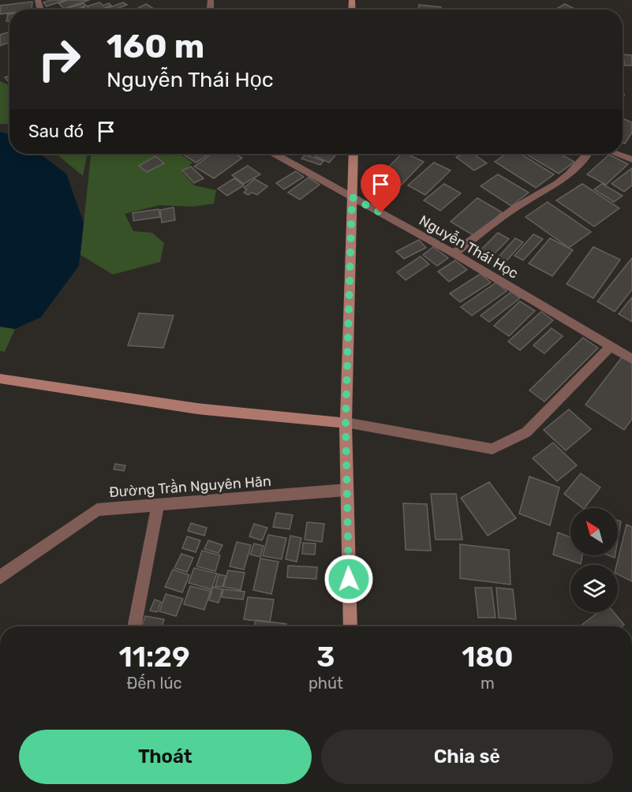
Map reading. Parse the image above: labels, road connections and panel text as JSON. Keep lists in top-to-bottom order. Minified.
{"streets":{"street":["Nguyễn Thái Học","Đường Trần Nguyên Hãn"]},"north":"top left","page":{"turn":["160 m","Nguyễn Thái Học"],"then":"Sau đó","eta":["11:29","Đến lúc","3","phút","180","m"],"buttons":["Thoát","Chia sẻ"]}}
